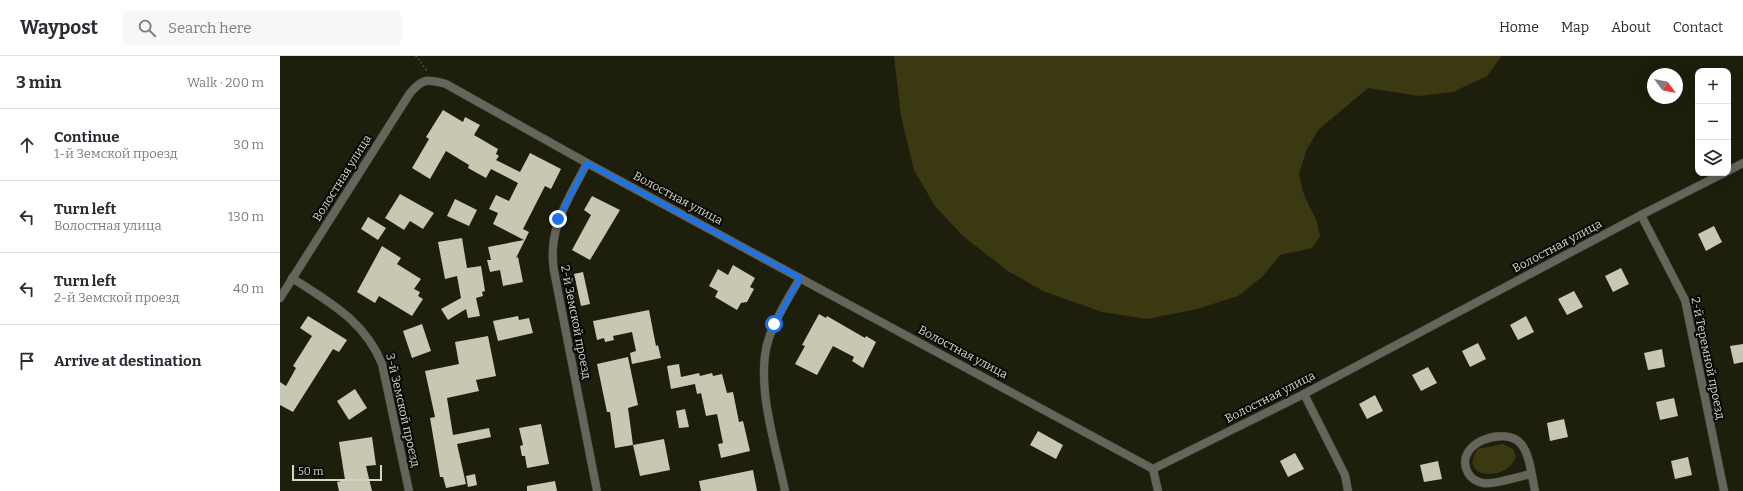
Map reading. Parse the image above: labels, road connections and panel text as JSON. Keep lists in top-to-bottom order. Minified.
{"streets":{"street":["Волостная улица","2-й Земской проезд","2-й Теремной проезд","3-й Земской проезд"]},"crossings":[["Волостная улица","2-й Земской проезд"],["Волостная улица","2-й Теремной проезд"],["Волостная улица","3-й Земской проезд"]],"scale_bar":"50 m","north":"bottom right","page":{"header":"Waypost","search":"Search here","nav":["Home","Map","About","Contact"],"heading":["3 min","Walk · 200 m"],"map_buttons":["+","−"],"list":[["Continue","1-й Земской проезд","30 m"],["Turn left","Волостная улица","130 m"],["Turn left","2-й Земской проезд","40 m"],"Arrive at destination"],"scale":"50 m"}}
